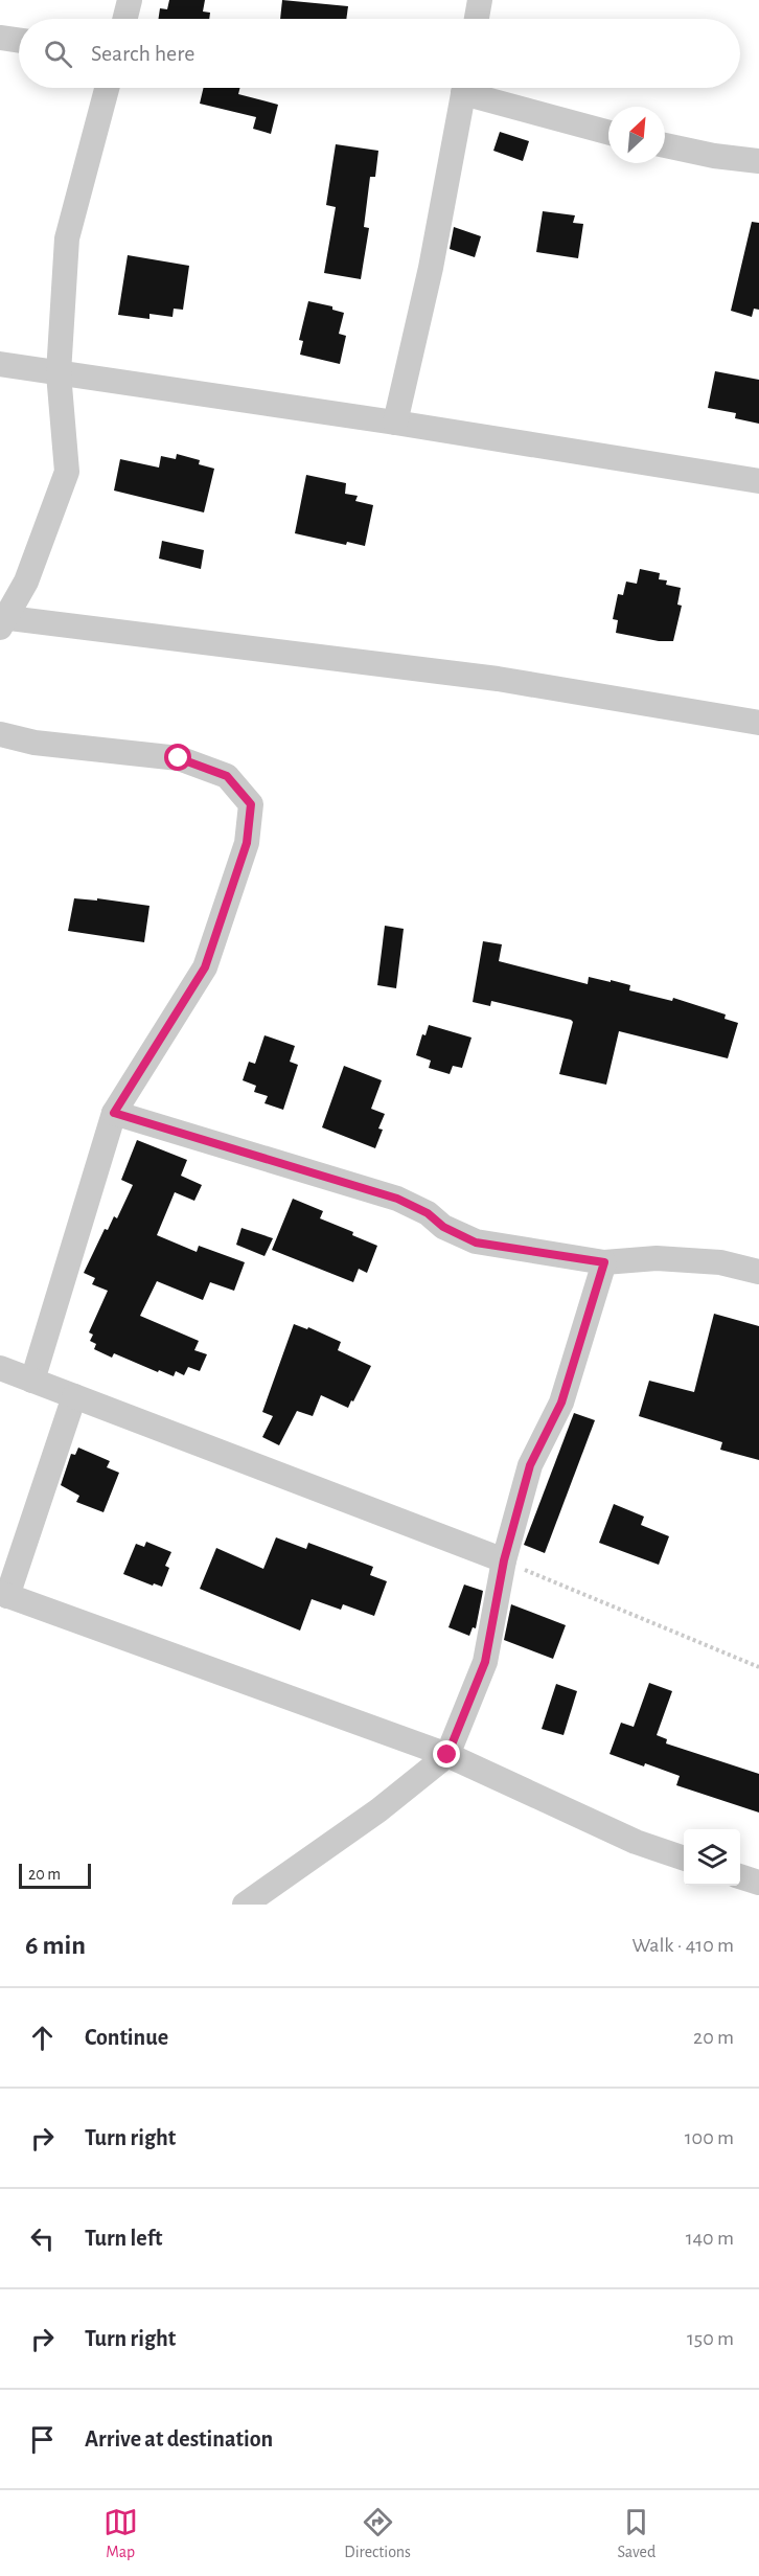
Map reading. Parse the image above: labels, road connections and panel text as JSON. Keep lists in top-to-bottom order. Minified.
{"scale_bar":"20 m","north":"top right","page":{"search":"Search here","scale":"20 m","heading":["6 min","Walk · 410 m"],"list":[["Continue","20 m"],["Turn right","100 m"],["Turn left","140 m"],["Turn right","150 m"],"Arrive at destination"],"nav":["Map","Directions","Saved"]}}
